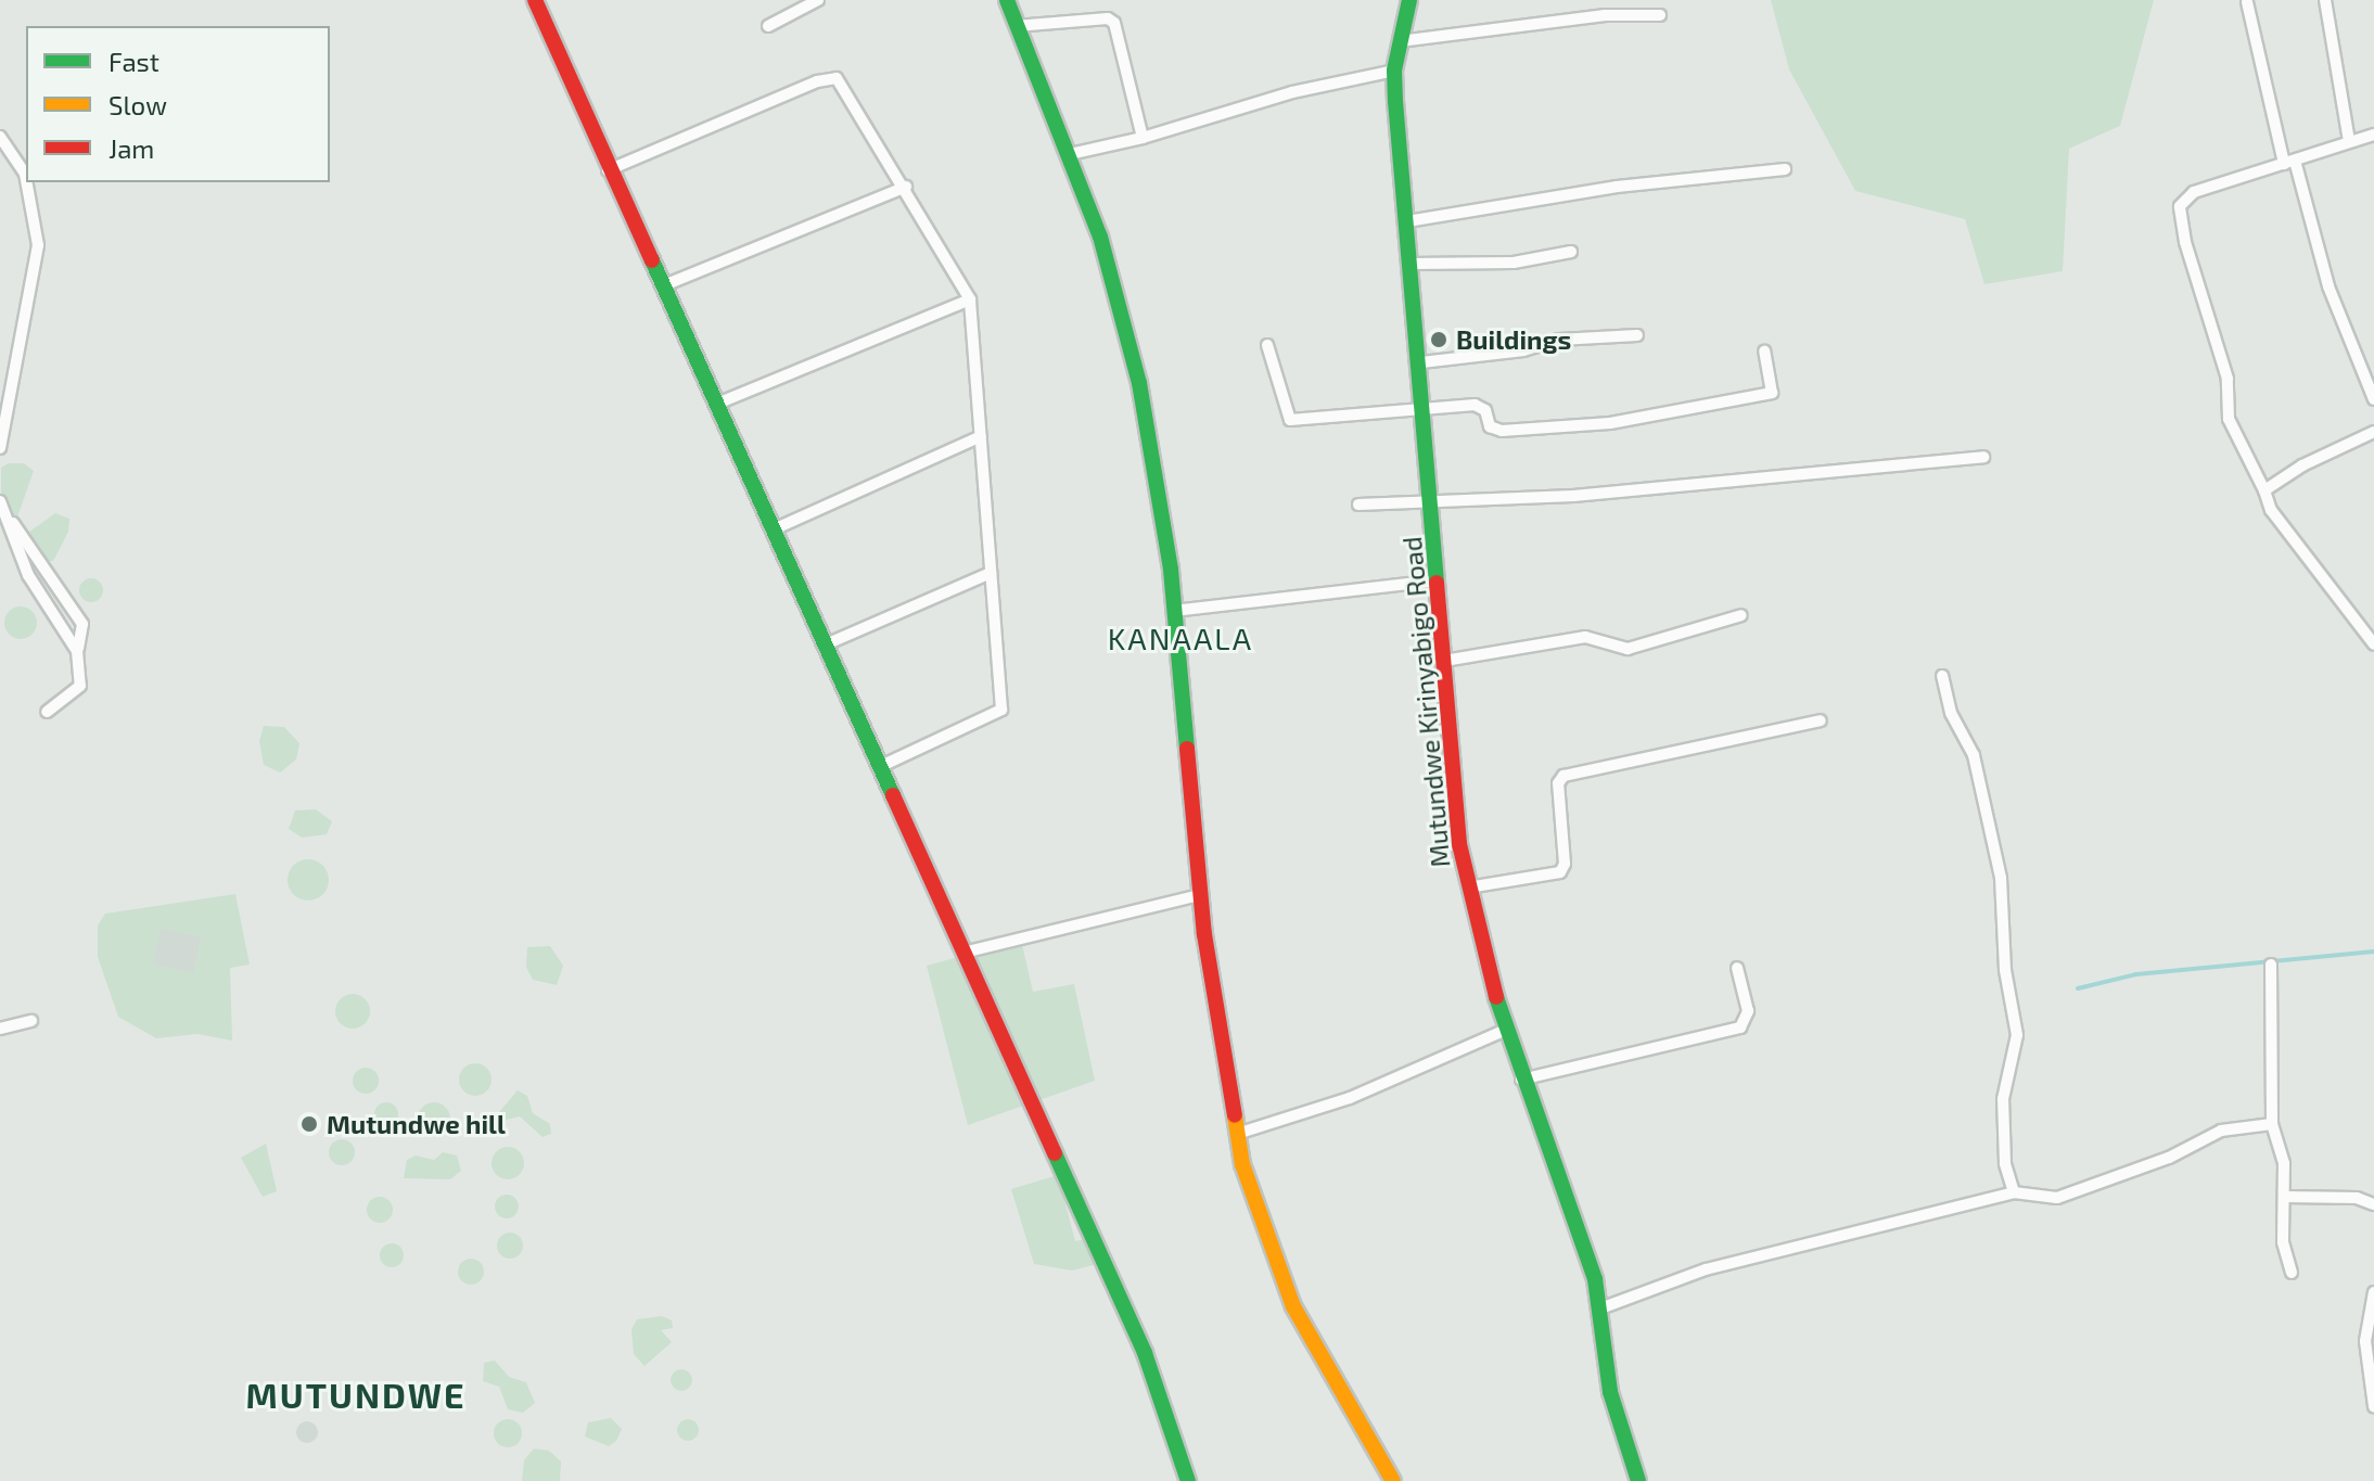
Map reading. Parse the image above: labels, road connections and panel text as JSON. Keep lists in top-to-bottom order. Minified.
{"streets":{"street":["Mutundwe Kirinyabigo Road"]},"districts":["KANAALA","MUTUNDWE"],"places":["Buildings","Mutundwe hill"],"legend":["Fast","Slow","Jam"]}
